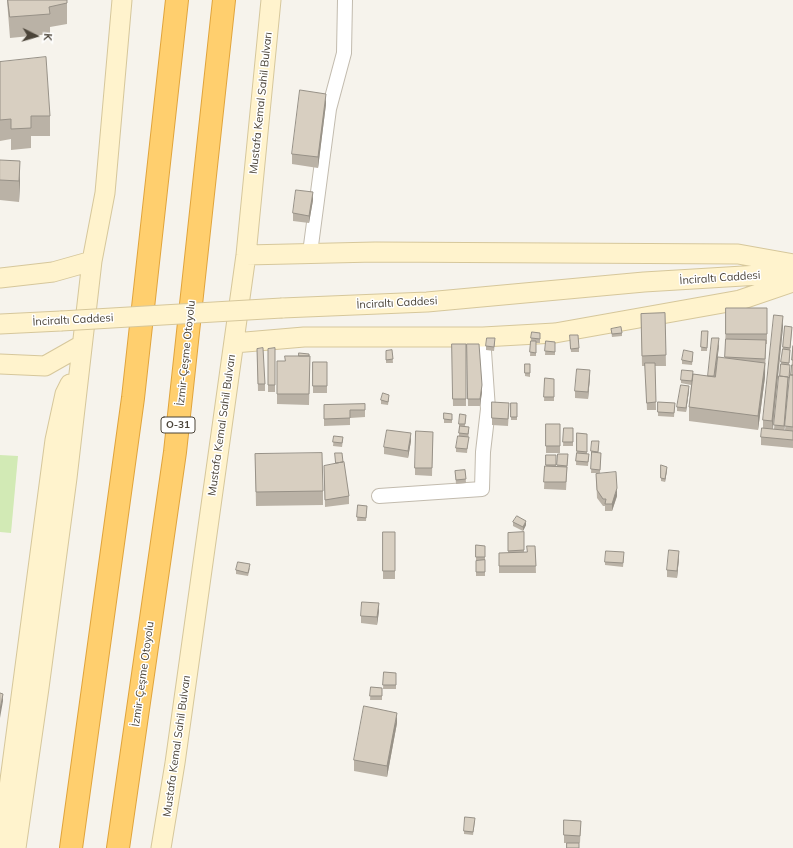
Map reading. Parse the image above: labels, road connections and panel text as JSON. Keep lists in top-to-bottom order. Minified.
{"streets":{"highway":["İzmir-Çeşme Otoyolu","O-31"],"main road":["Mustafa Kemal Sahil Bulvarı","İnciraltı Caddesi"]},"north":"right"}
